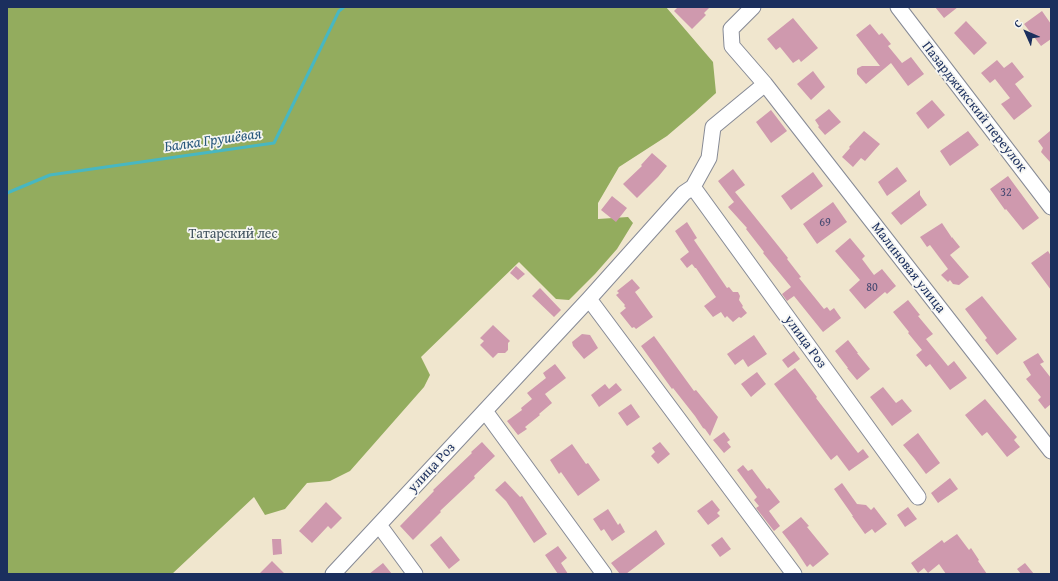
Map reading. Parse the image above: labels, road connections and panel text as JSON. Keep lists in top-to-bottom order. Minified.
{"streets":{"street":["Пазарджикский переулок","Малиновая улица","улица Роз"]},"crossings":[["Малиновая улица","улица Роз"]],"water":["Балка Грушёвая"],"parks":["Татарский лес"],"house_numbers":["32","69","80"],"north":"top left"}
